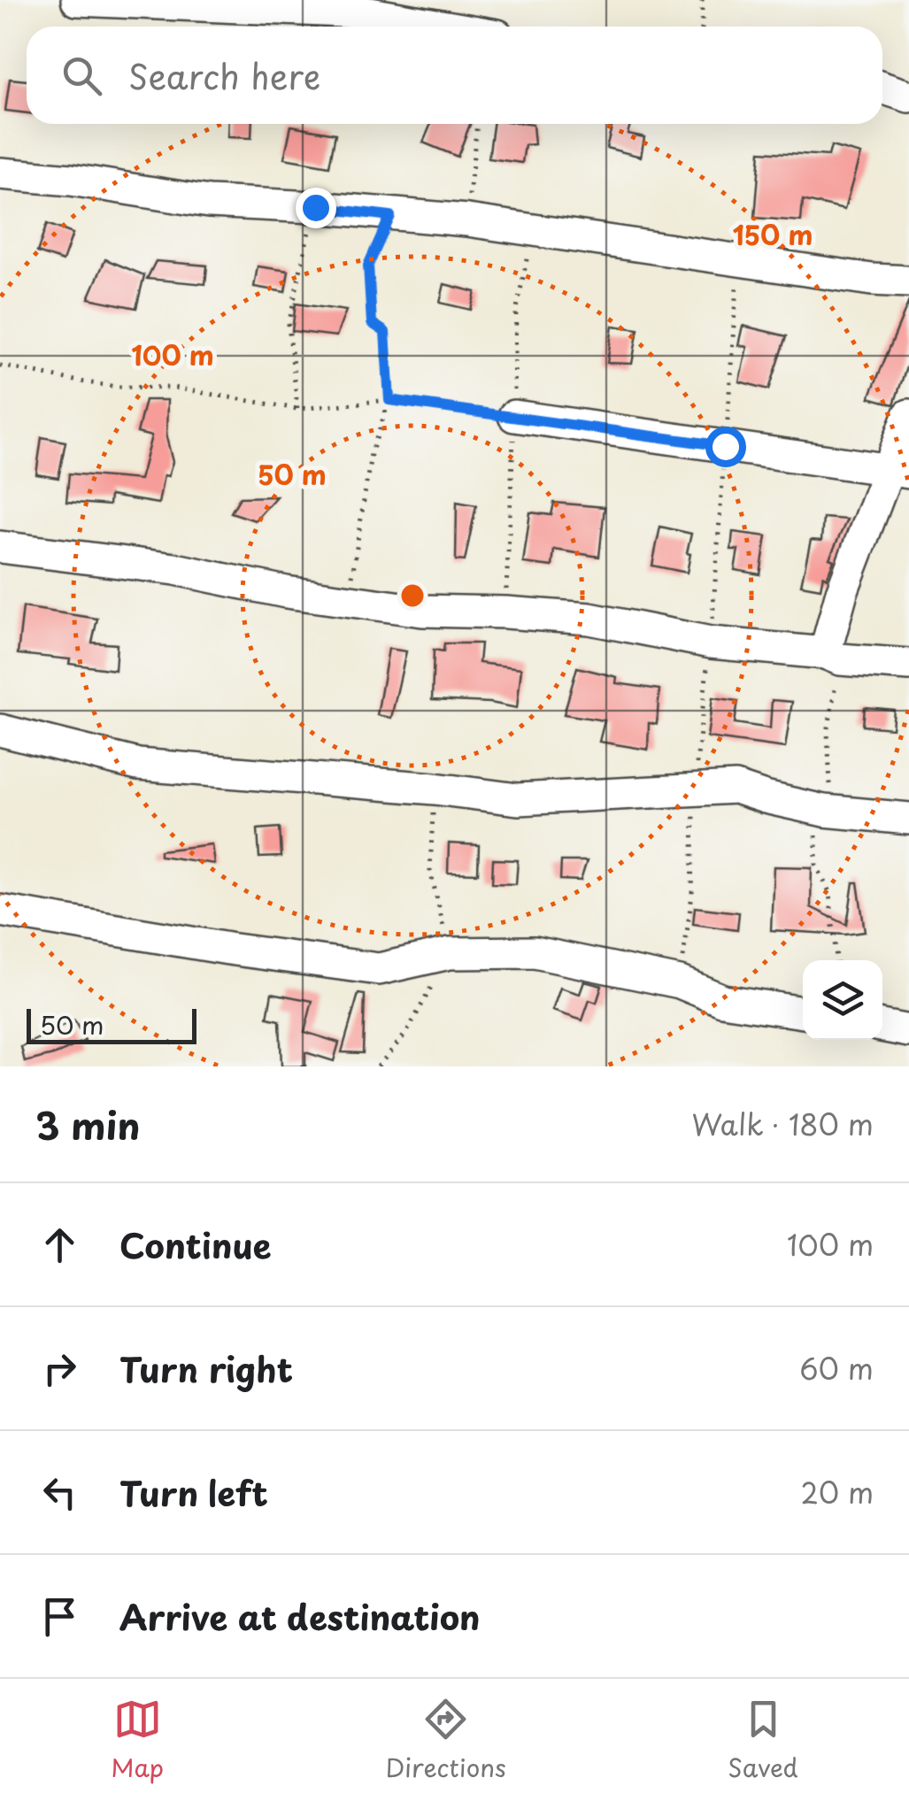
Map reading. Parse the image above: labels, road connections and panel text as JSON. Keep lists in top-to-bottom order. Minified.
{"scale_bar":"50 m","page":{"search":"Search here","scale":"50 m","heading":["3 min","Walk · 180 m"],"list":[["Continue","100 m"],["Turn right","60 m"],["Turn left","20 m"],"Arrive at destination"],"nav":["Map","Directions","Saved"]},"rings":["150 m","100 m","50 m"]}
